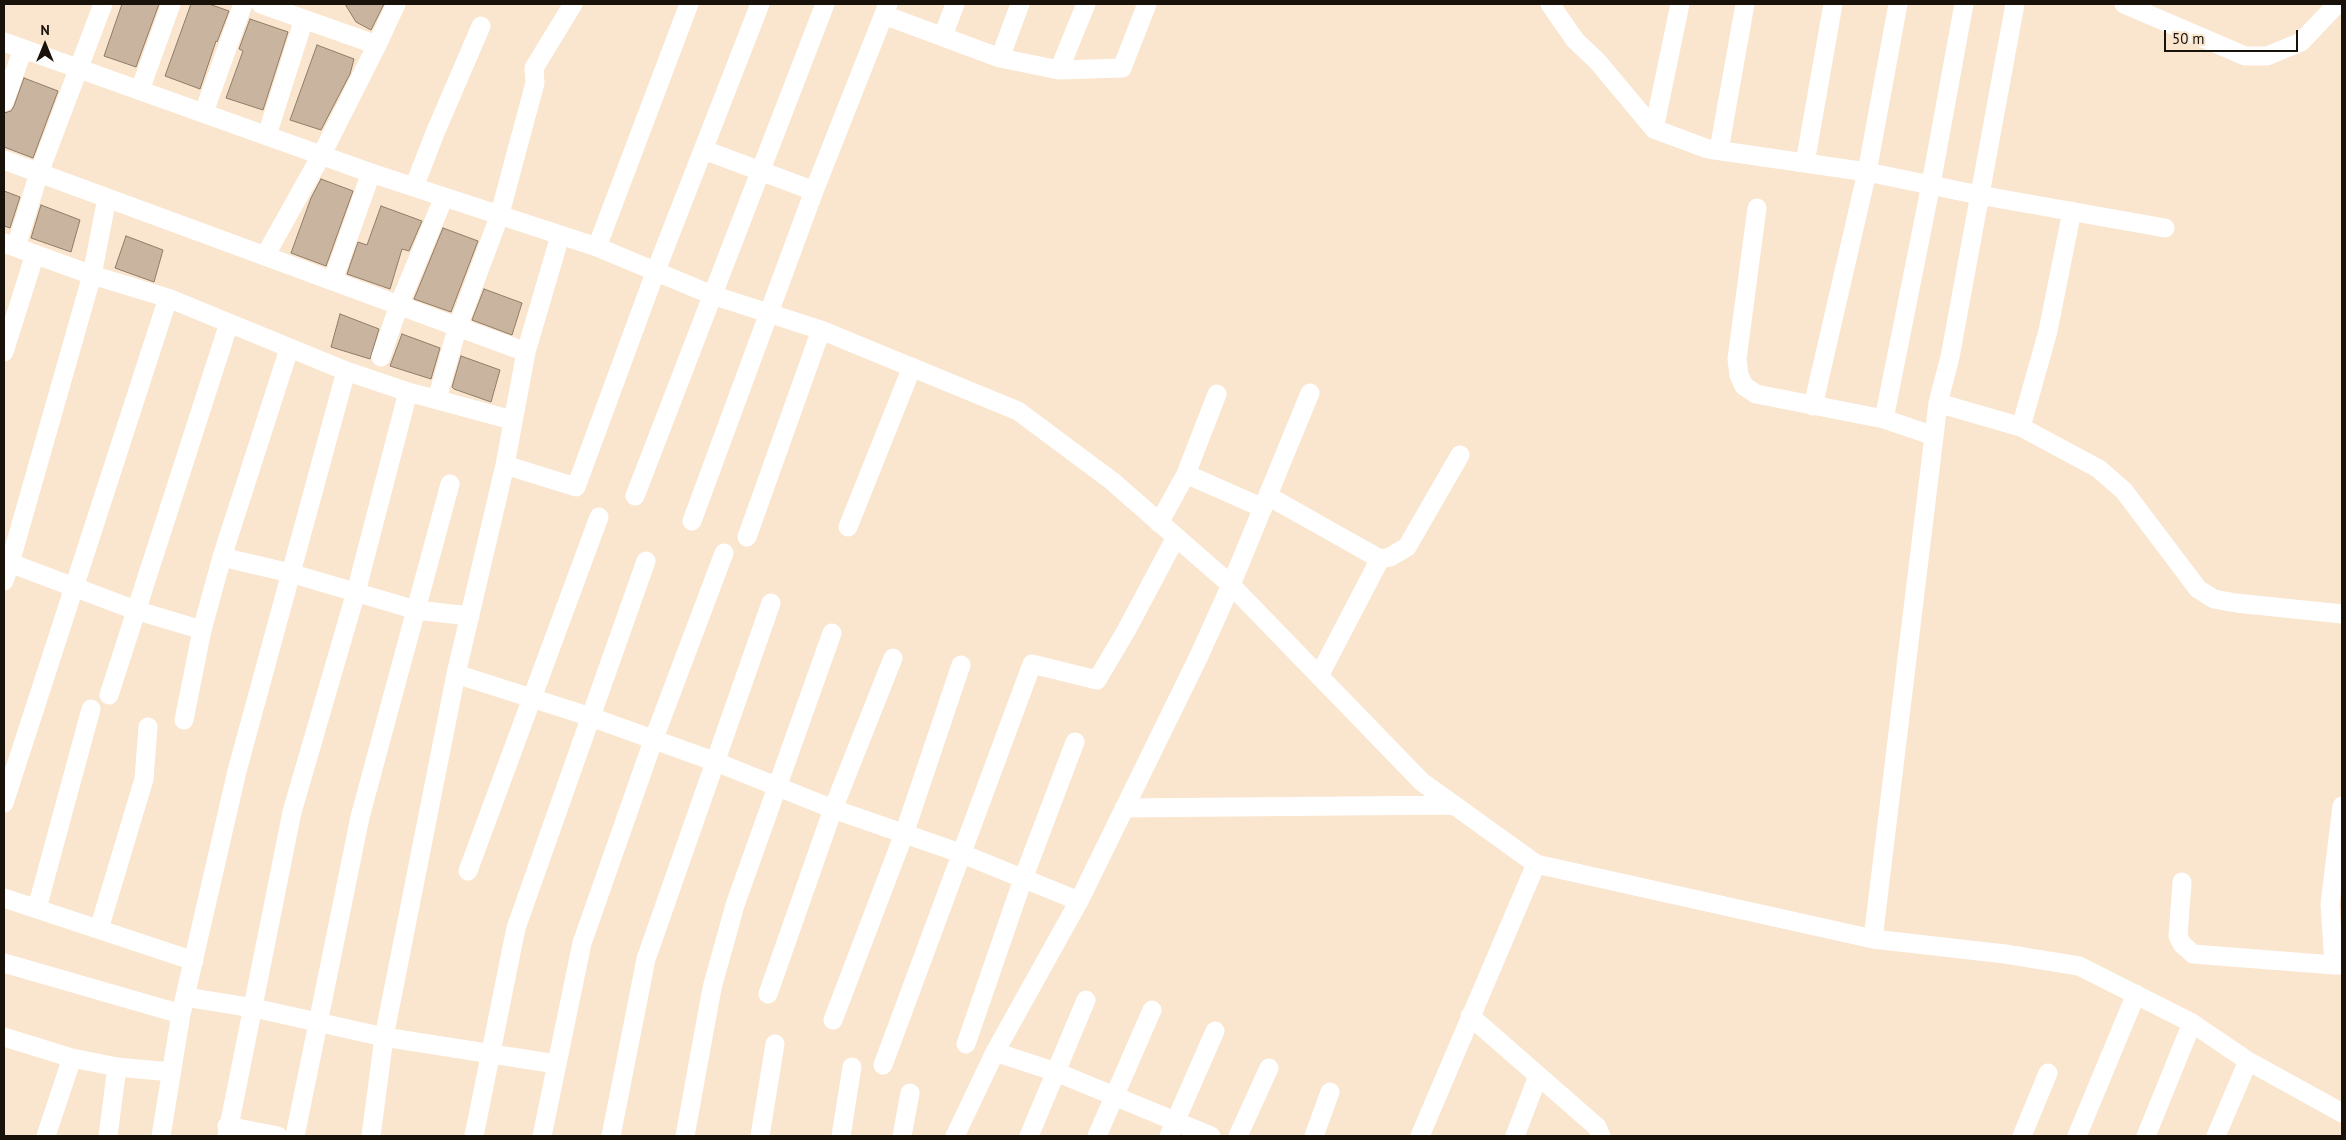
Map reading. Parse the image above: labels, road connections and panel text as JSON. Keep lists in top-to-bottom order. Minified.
{"scale_bar":"50 m","north":"top"}
